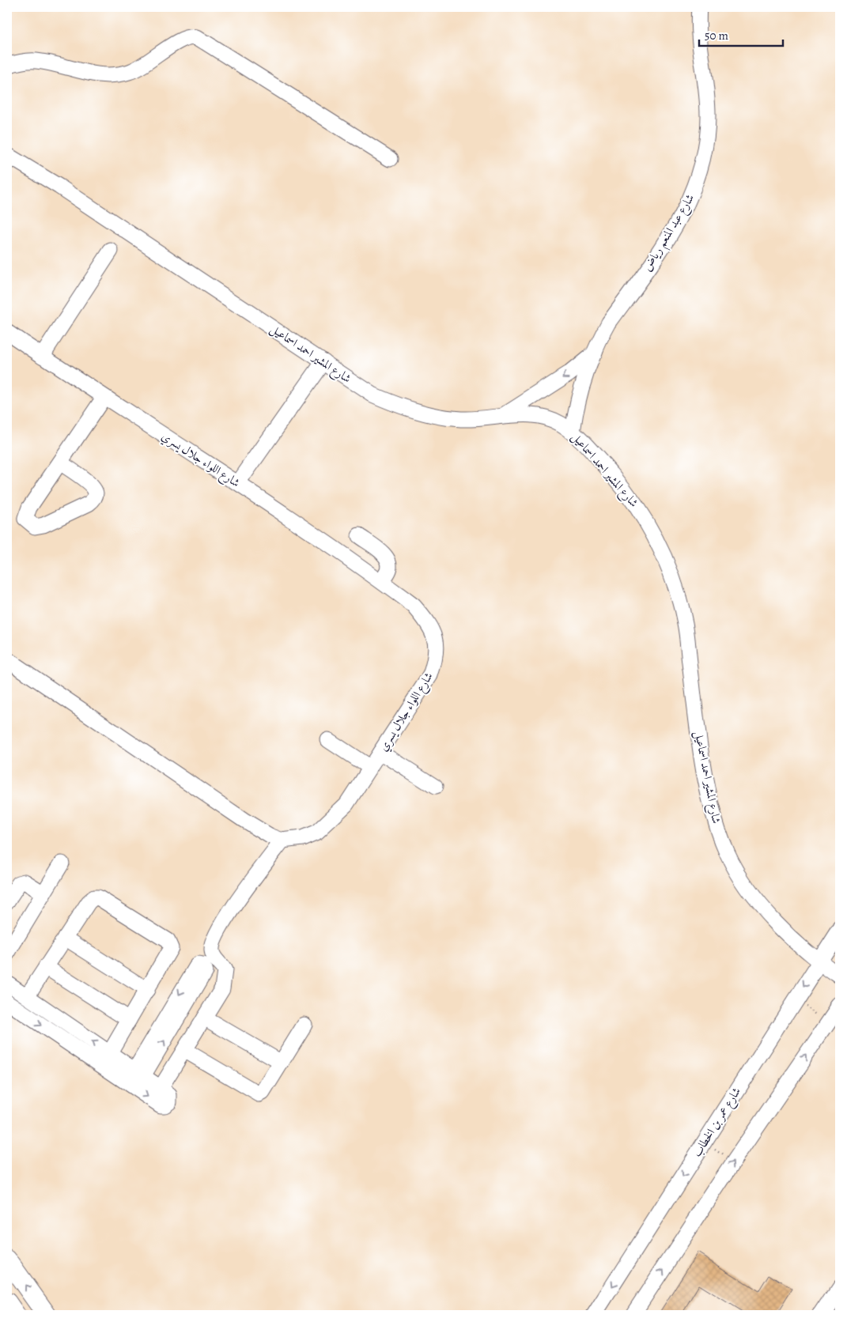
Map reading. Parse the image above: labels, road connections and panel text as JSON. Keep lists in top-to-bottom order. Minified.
{"streets":{"street":["شارع عبد المنعم رياض","شارع المشير احمد اسماعيل","شارع اللواء جلال يسري","شارع عمر بن الخطاب"]},"crossings":[["شارع عبد المنعم رياض","شارع المشير احمد اسماعيل"],["شارع المشير احمد اسماعيل","شارع عمر بن الخطاب"]],"scale_bar":"50 m"}
